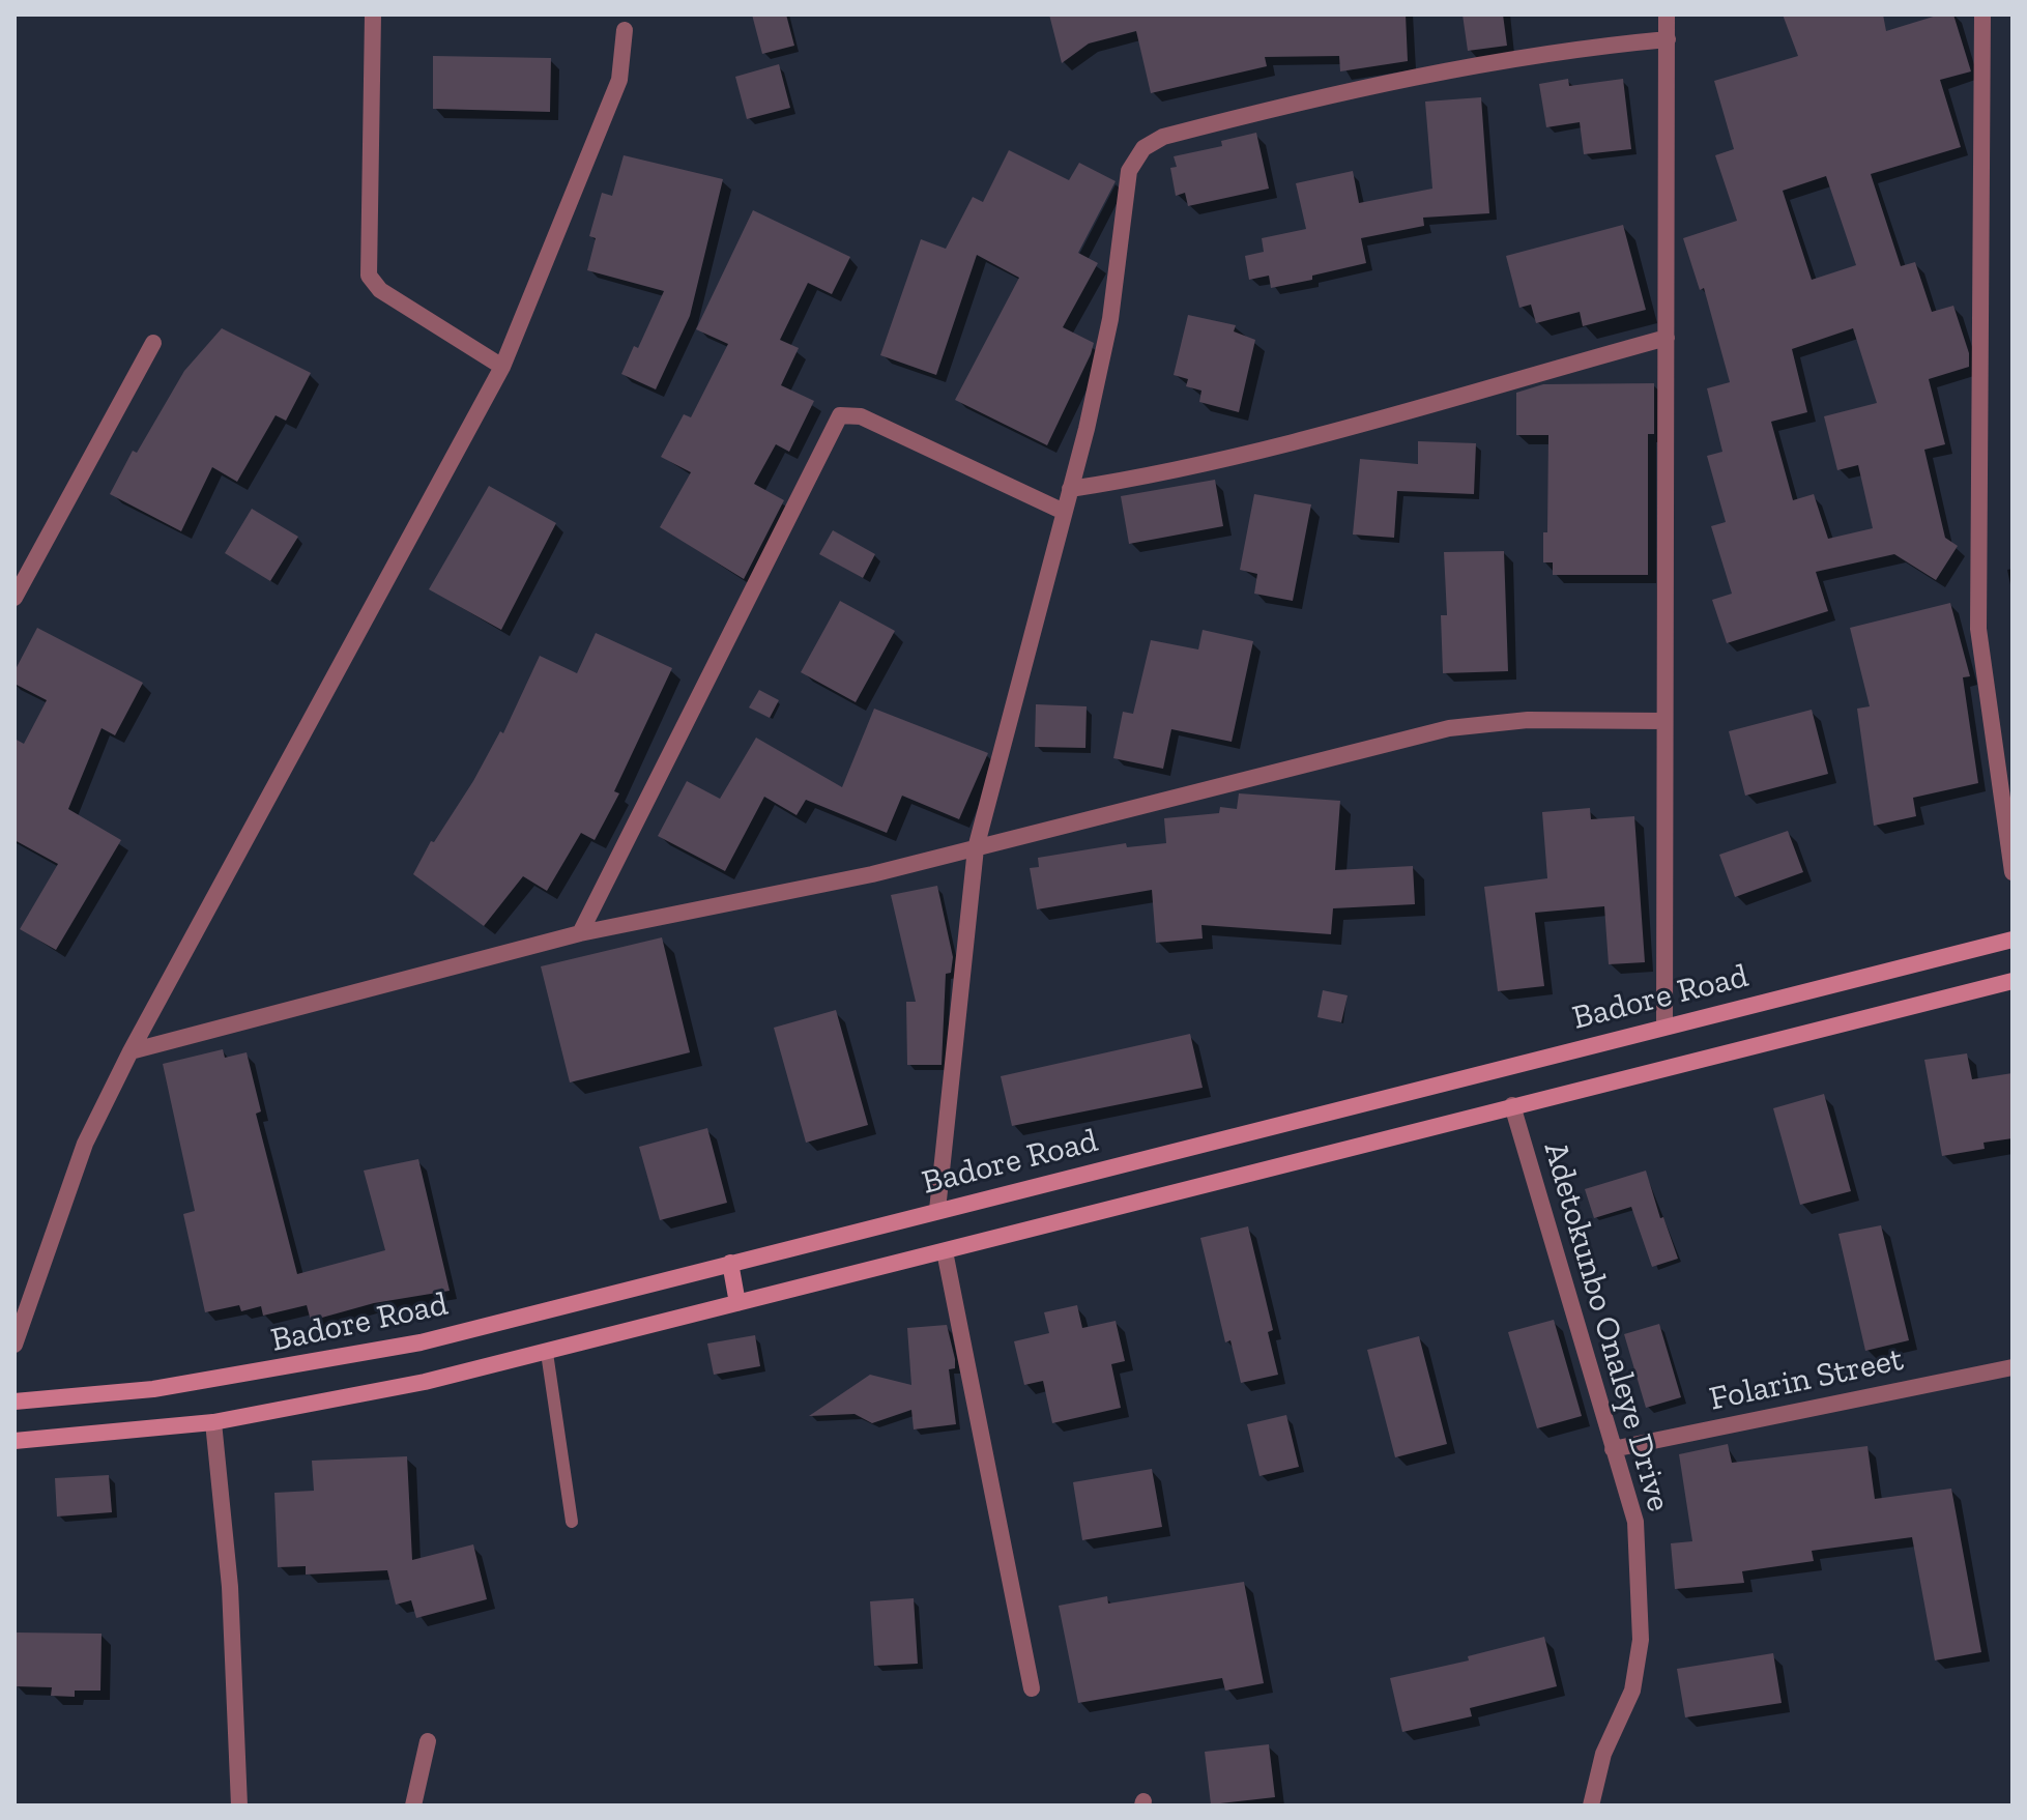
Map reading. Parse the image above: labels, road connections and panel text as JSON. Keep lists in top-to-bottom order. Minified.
{"streets":{"main road":["Badore Road"],"street":["Adetokunbo Onaleye Drive","Folarin Street"]},"crossings":[["Badore Road","Adetokunbo Onaleye Drive"],["Adetokunbo Onaleye Drive","Folarin Street"]]}
